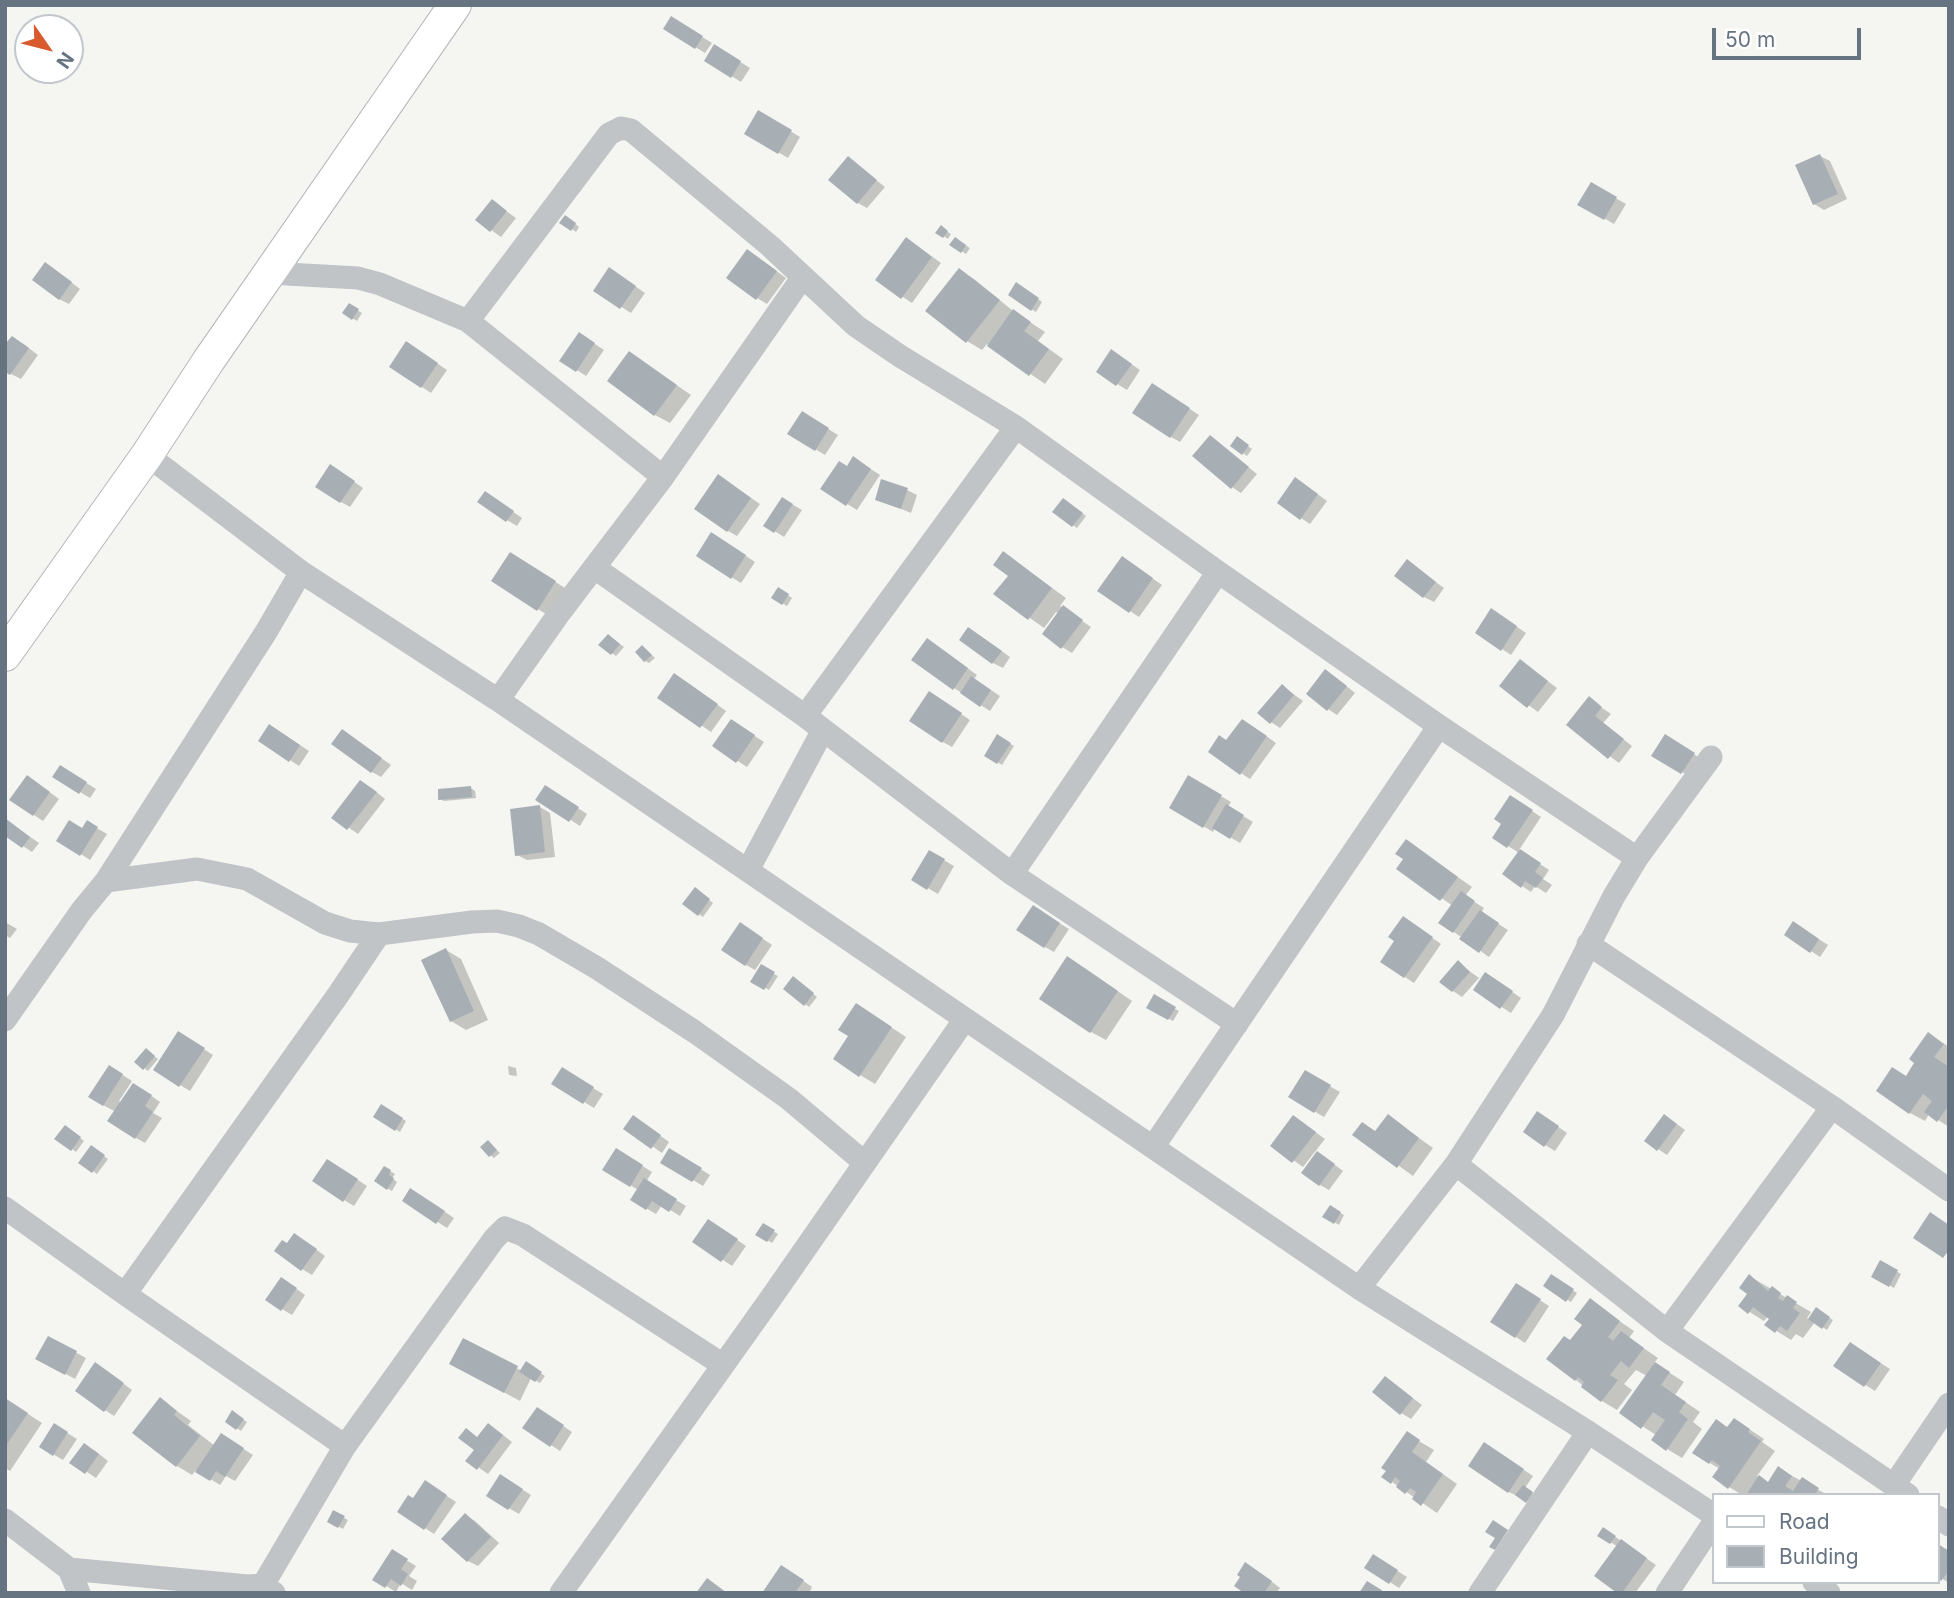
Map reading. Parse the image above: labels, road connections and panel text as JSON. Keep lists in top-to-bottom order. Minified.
{"legend":["Road","Building"],"scale_bar":"50 m","north":"bottom right"}
